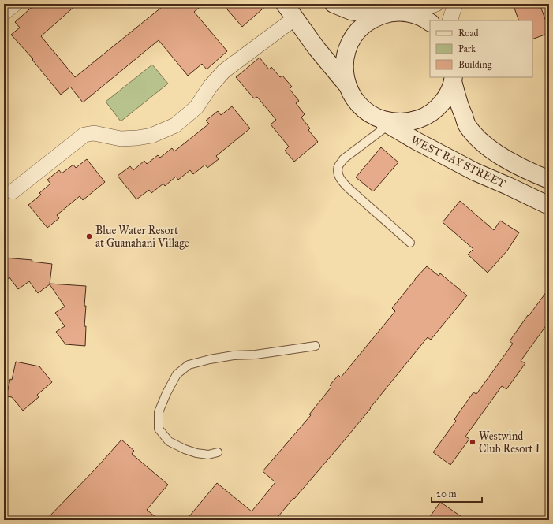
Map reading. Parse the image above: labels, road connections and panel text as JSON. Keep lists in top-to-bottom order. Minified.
{"streets":{"main road":["WEST BAY STREET"]},"places":["Blue Water Resort at Guanahani Village","Westwind Club Resort I"],"legend":["Road","Park","Building"],"scale_bar":"20 m"}
